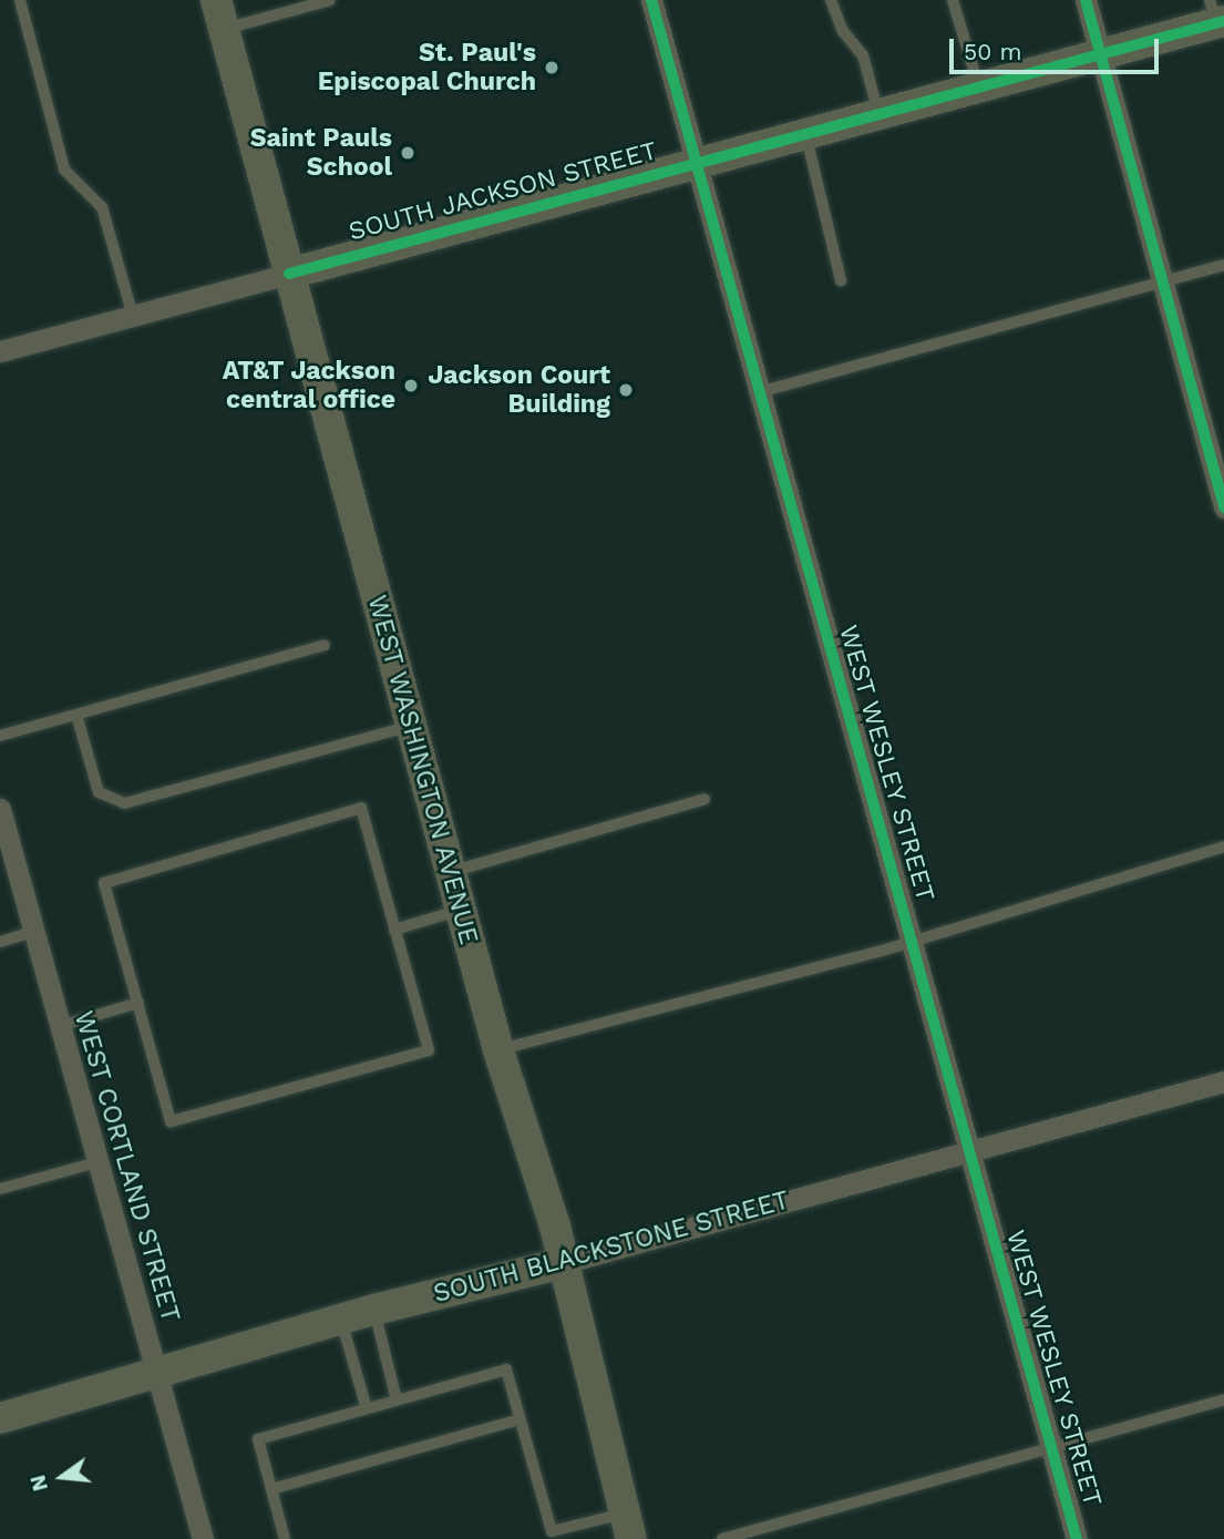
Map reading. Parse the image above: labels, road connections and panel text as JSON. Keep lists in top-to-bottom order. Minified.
{"streets":{"main road":["SOUTH JACKSON STREET","WEST WASHINGTON AVENUE","SOUTH BLACKSTONE STREET"],"street":["WEST WESLEY STREET","WEST CORTLAND STREET"]},"crossings":[["SOUTH JACKSON STREET","WEST WESLEY STREET"],["SOUTH JACKSON STREET","WEST WASHINGTON AVENUE"],["WEST WESLEY STREET","SOUTH BLACKSTONE STREET"],["WEST WASHINGTON AVENUE","SOUTH BLACKSTONE STREET"],["WEST CORTLAND STREET","SOUTH BLACKSTONE STREET"]],"places":["St. Paul's Episcopal Church","Saint Pauls School","AT&T Jackson central office","Jackson Court Building"],"scale_bar":"50 m","north":"left"}
